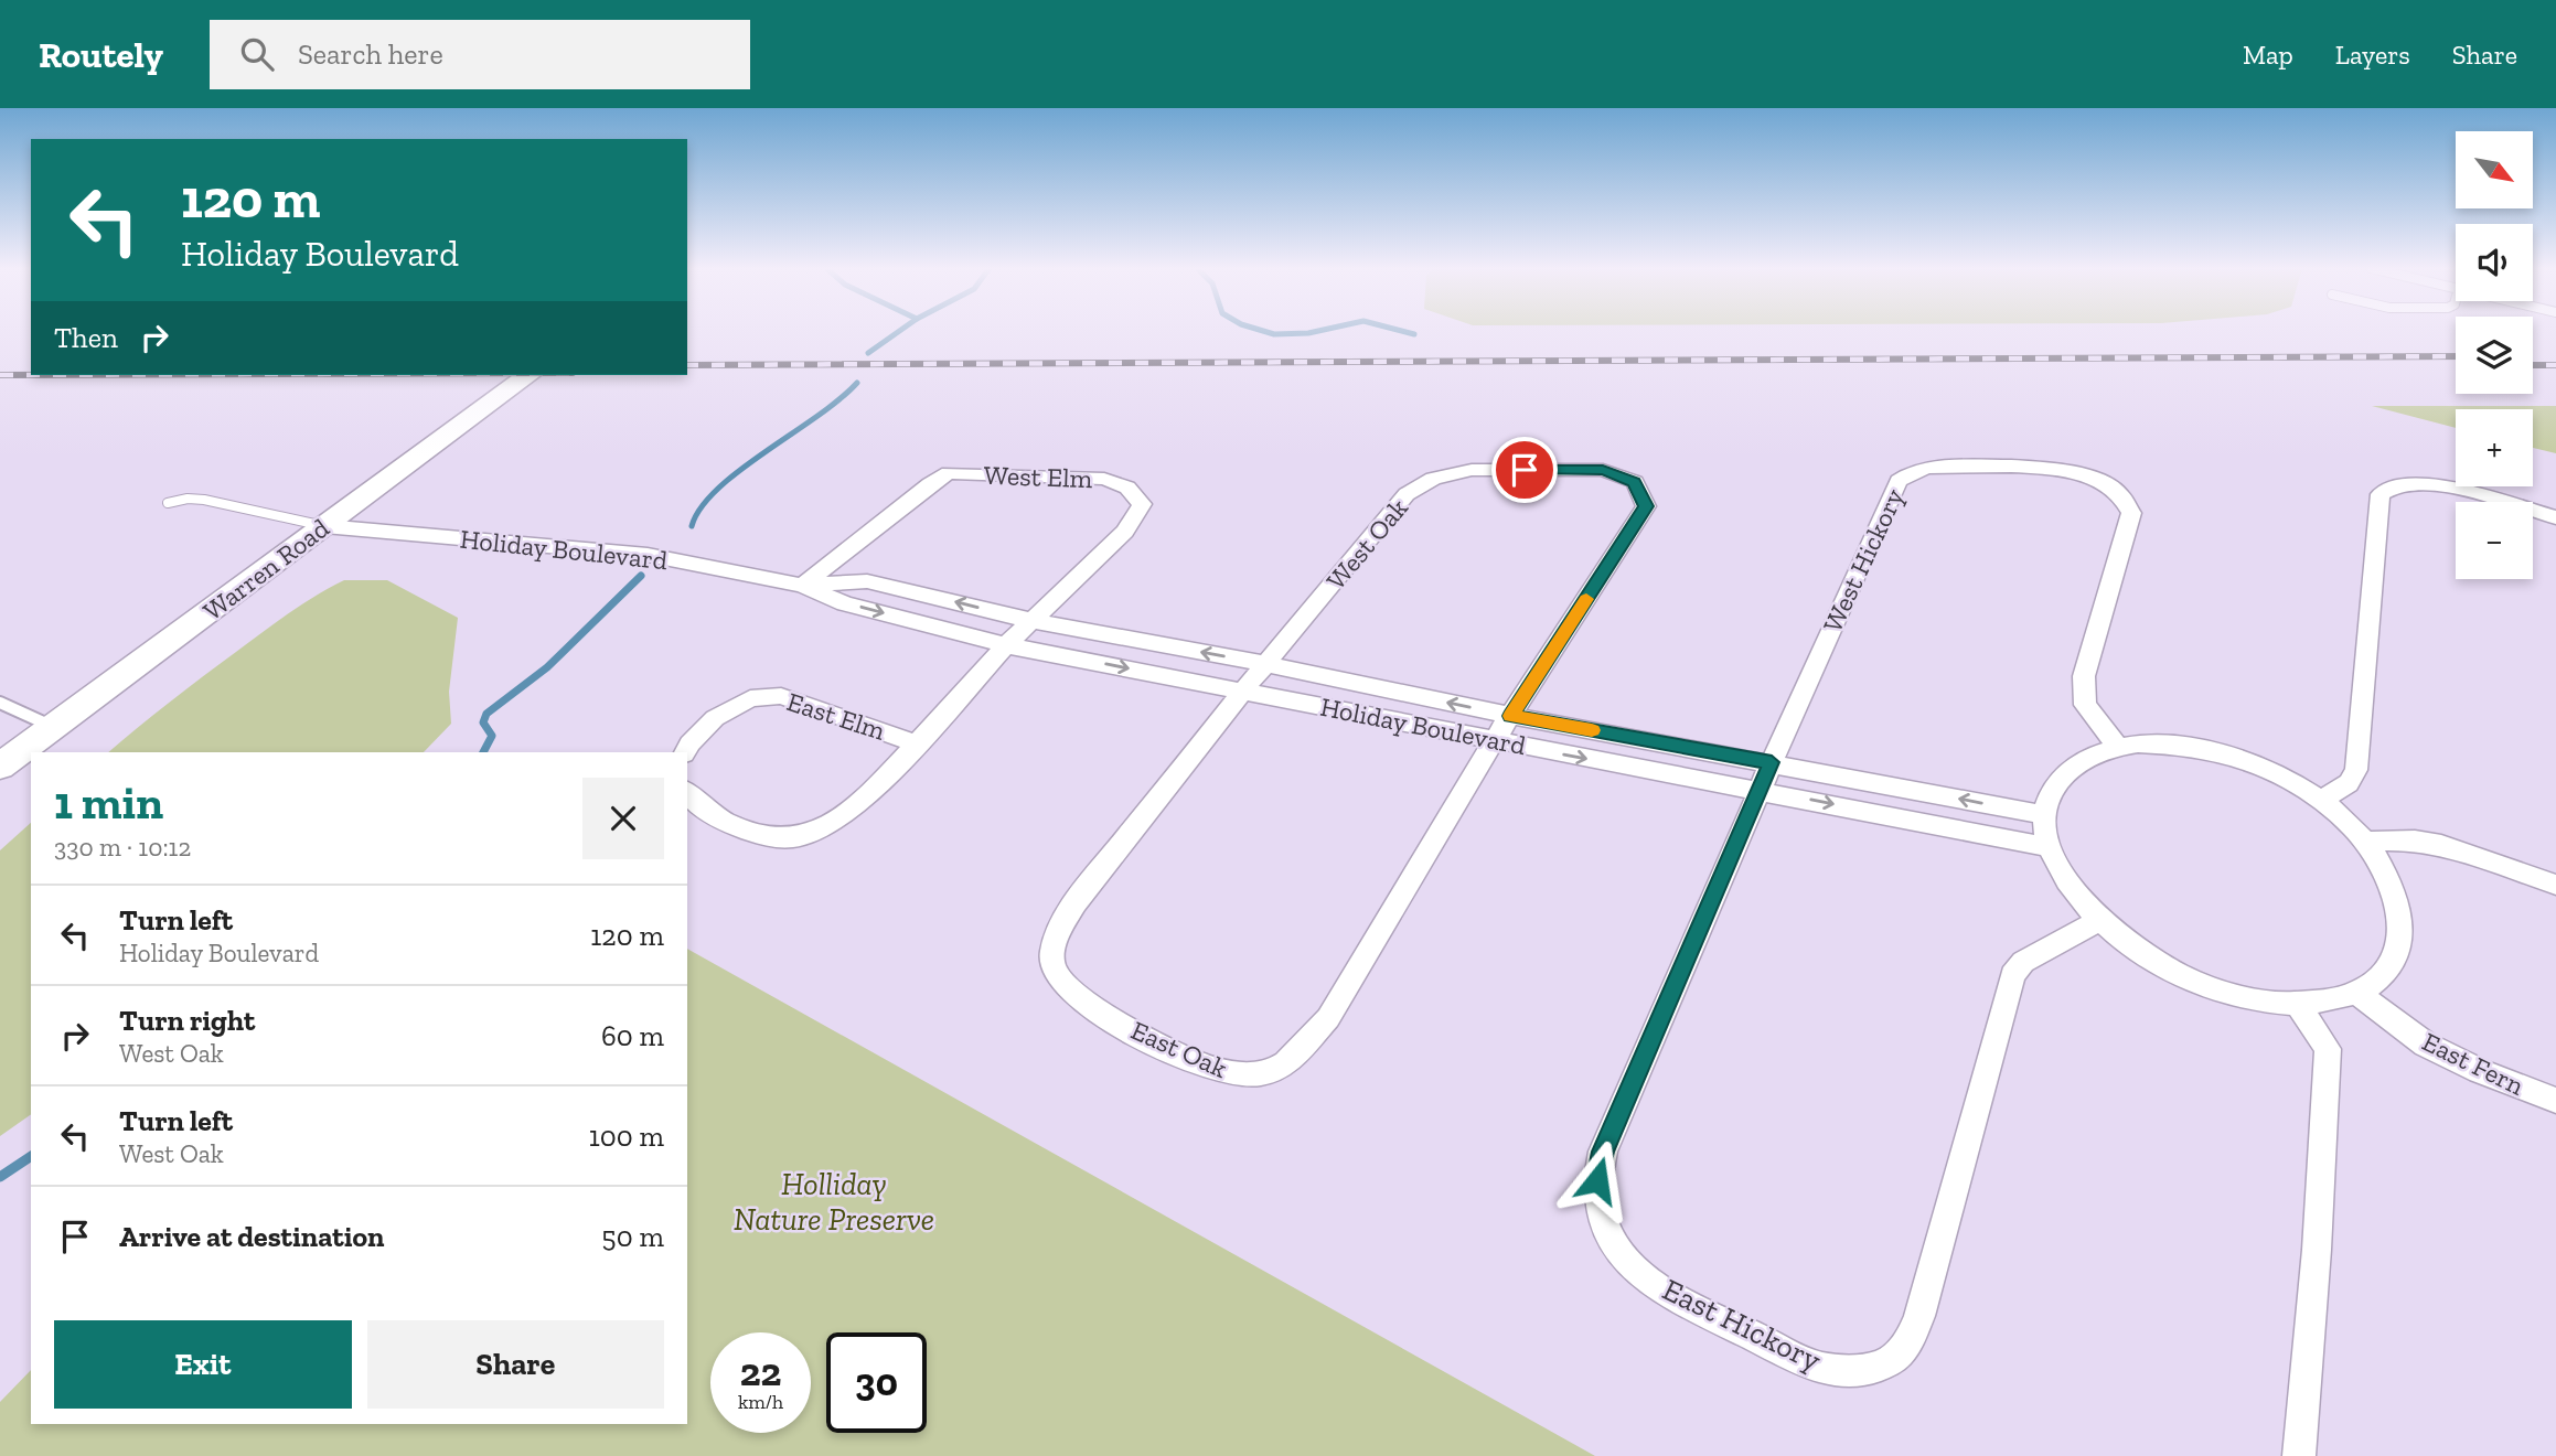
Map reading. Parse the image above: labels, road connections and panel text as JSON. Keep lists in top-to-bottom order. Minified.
{"streets":{"main road":["Warren Road"],"street":["West Elm","West Oak","Holiday Boulevard","West Hickory","East Elm","East Oak","East Fern","East Hickory"]},"crossings":[["West Elm","Holiday Boulevard"],["West Elm","East Elm"],["West Oak","Holiday Boulevard"],["West Oak","East Oak"],["Holiday Boulevard","West Hickory"],["Holiday Boulevard","Warren Road"],["Holiday Boulevard","East Elm"],["Holiday Boulevard","East Oak"],["Holiday Boulevard","East Hickory"],["West Hickory","East Hickory"]],"parks":["Holliday Nature Preserve"],"north":"bottom right","page":{"header":"Routely","search":"Search here","nav":["Map","Layers","Share"],"map_buttons":["+","−"],"turn":["120 m","Holiday Boulevard"],"then":"Then","heading":["1 min","330 m · 10:12"],"list":[{"name":"Turn left","note":"Holiday Boulevard","value":"120 m"},{"name":"Turn right","note":"West Oak","value":"60 m"},{"name":"Turn left","note":"West Oak","value":"100 m"},{"name":"Arrive at destination","value":"50 m"}],"buttons":["Exit","Share"],"speed":"22 km/h","limit":"30"}}
